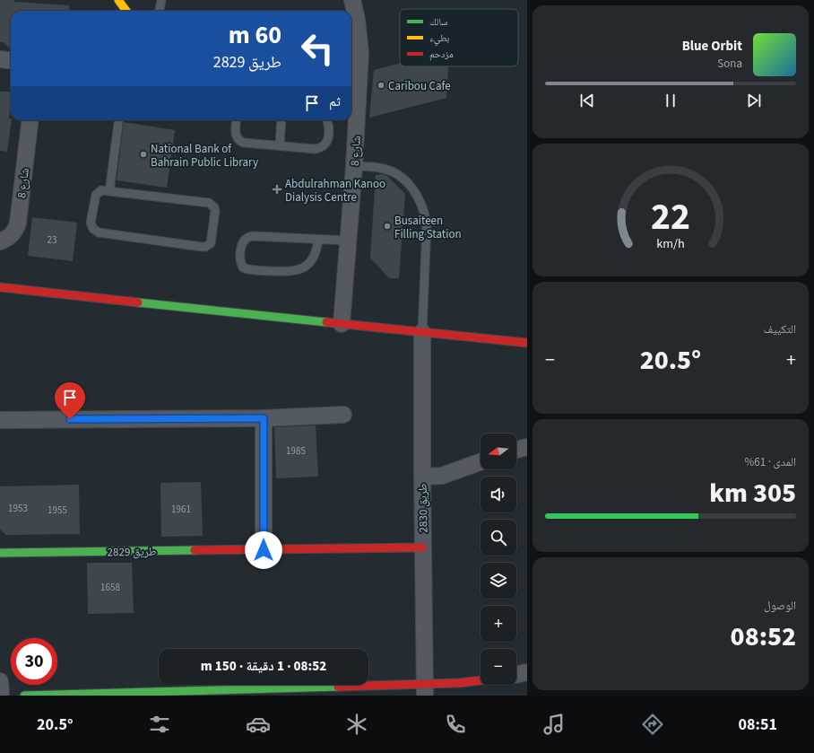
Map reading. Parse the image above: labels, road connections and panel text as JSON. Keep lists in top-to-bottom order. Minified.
{"streets":{"street":["شارع 8","طريق 2830","طريق 2829"]},"crossings":[["طريق 2830","طريق 2829"]],"places":{"other":["Caribou Cafe","National Bank of Bahrain Public Library","Busaiteen Filling Station"],"health":["Abdulrahman Kanoo Dialysis Centre"]},"house_numbers":["23","1985","1953","1961","1955","1658"],"legend":["سالك","بطيء","مزدحم"],"north":"left","page":{"turn":["60 m","طريق 2829"],"song":["Blue Orbit","Sona"],"then":"ثم","tile":["التكييف",["المدى · 61%","305 km"],["الوصول","08:52"]],"heat":["−","20.5°","+"],"map_buttons":["+","−"],"limit":"30","trip":"08:52 · 1 دقيقة · 150 m","tabs":["08:51","20.5°"],"gauge":["22","km/h"]}}
